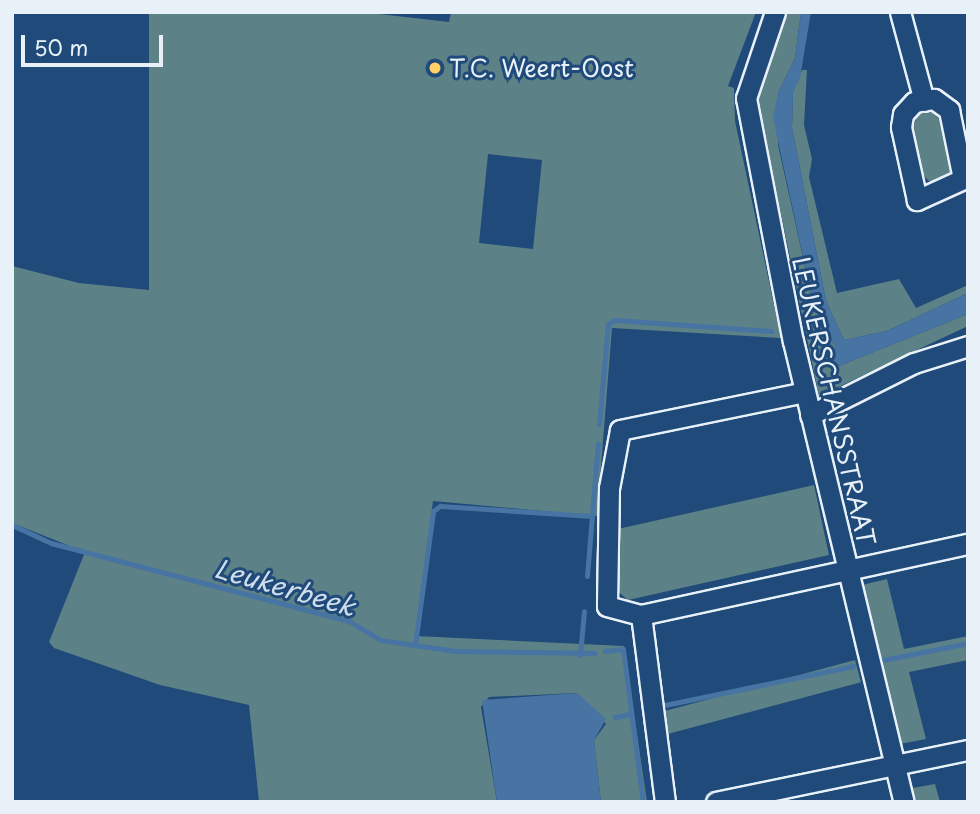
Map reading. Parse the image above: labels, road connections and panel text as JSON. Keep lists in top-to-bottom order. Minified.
{"streets":{"street":["LEUKERSCHANSSTRAAT"]},"water":["Leukerbeek"],"places":["T.C. Weert-Oost"],"scale_bar":"50 m"}
